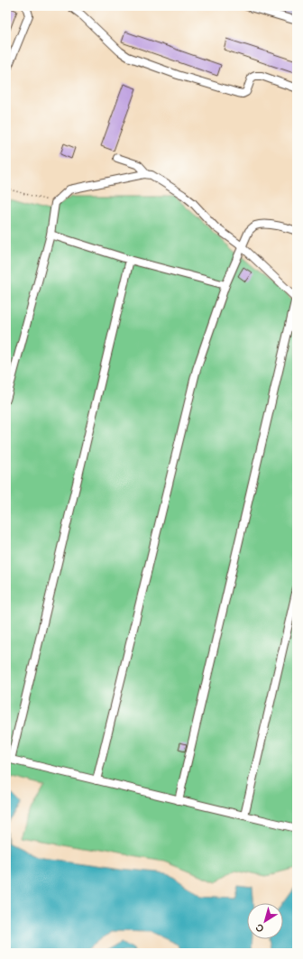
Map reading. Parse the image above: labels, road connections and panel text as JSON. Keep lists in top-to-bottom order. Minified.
{"north":"bottom left"}
